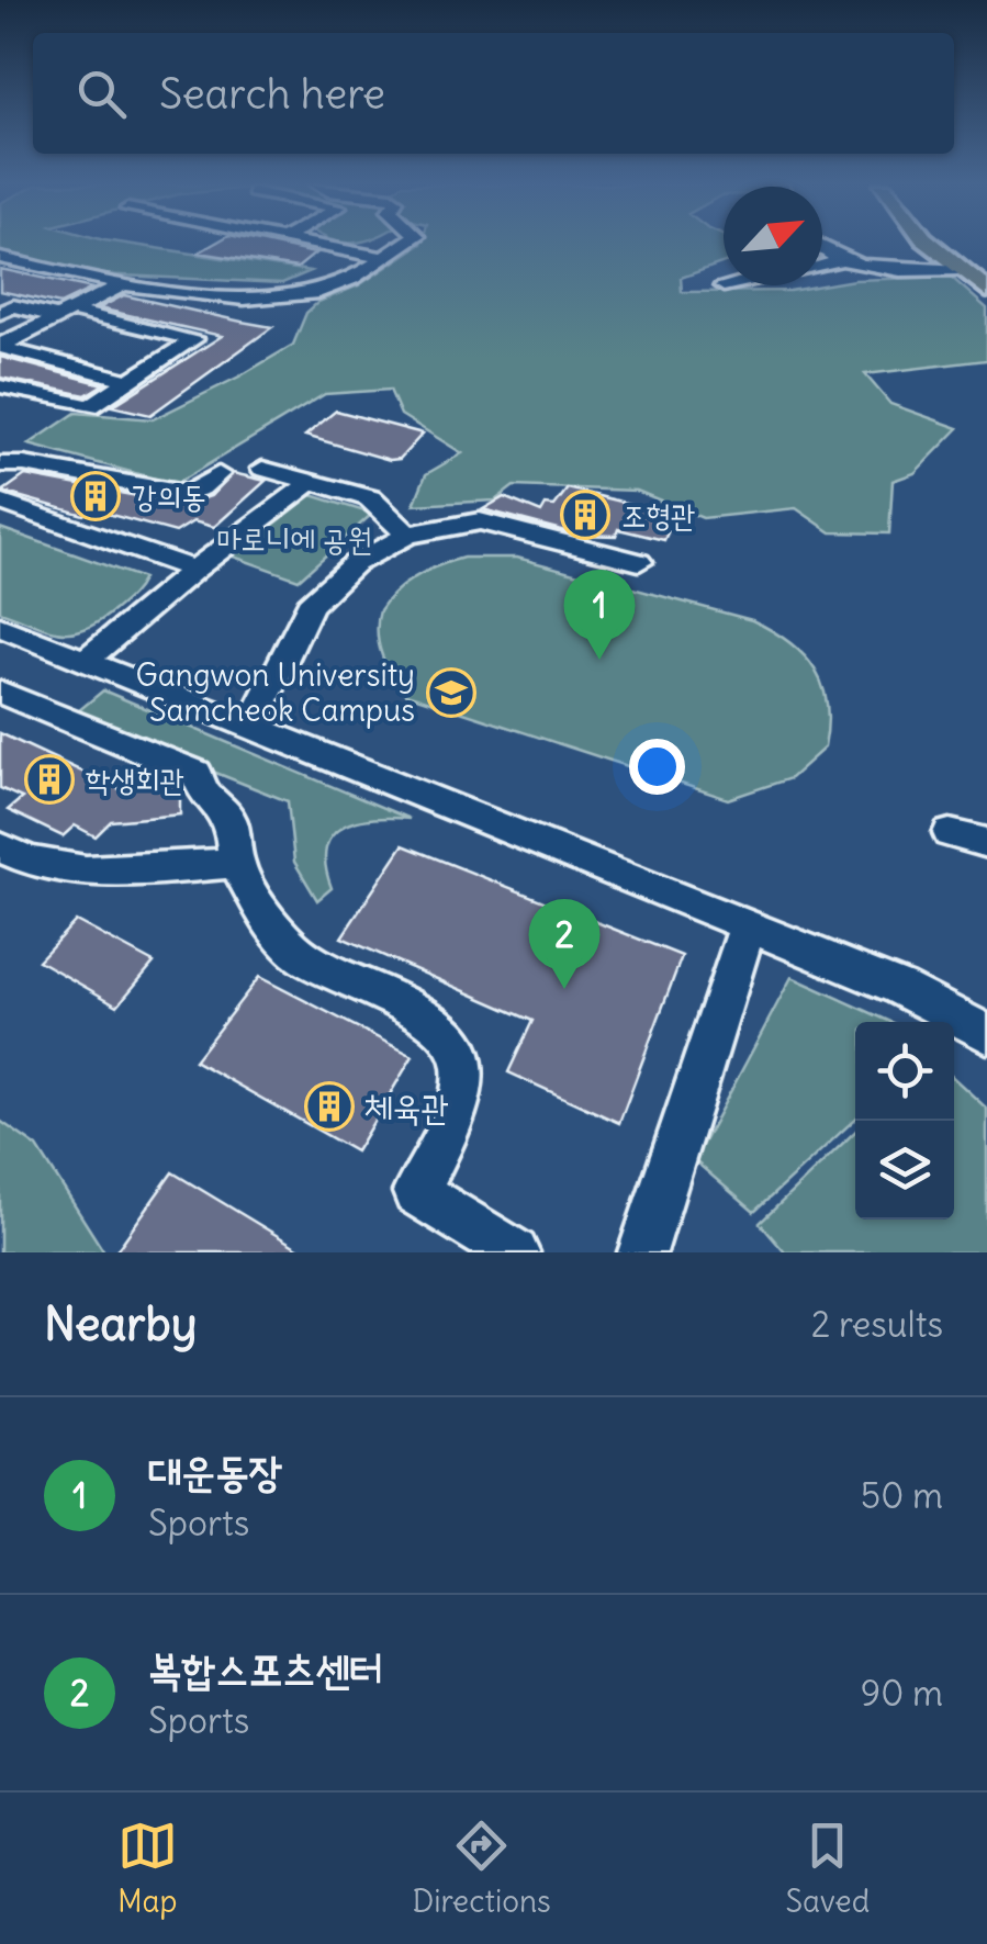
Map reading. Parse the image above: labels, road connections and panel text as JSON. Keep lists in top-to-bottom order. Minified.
{"parks":["마로니에 공원"],"places":{"building":["강의동","조형관","학생회관","체육관"],"school or university":["Gangwon University Samcheok Campus"]},"north":"top right","page":{"search":"Search here","pins":["1","2"],"heading":["Nearby","2 results"],"list":[{"mark":"1","name":"대운동장","note":"Sports","value":"50 m"},{"mark":"2","name":"복합스포츠센터","note":"Sports","value":"90 m"}],"nav":["Map","Directions","Saved"]}}
